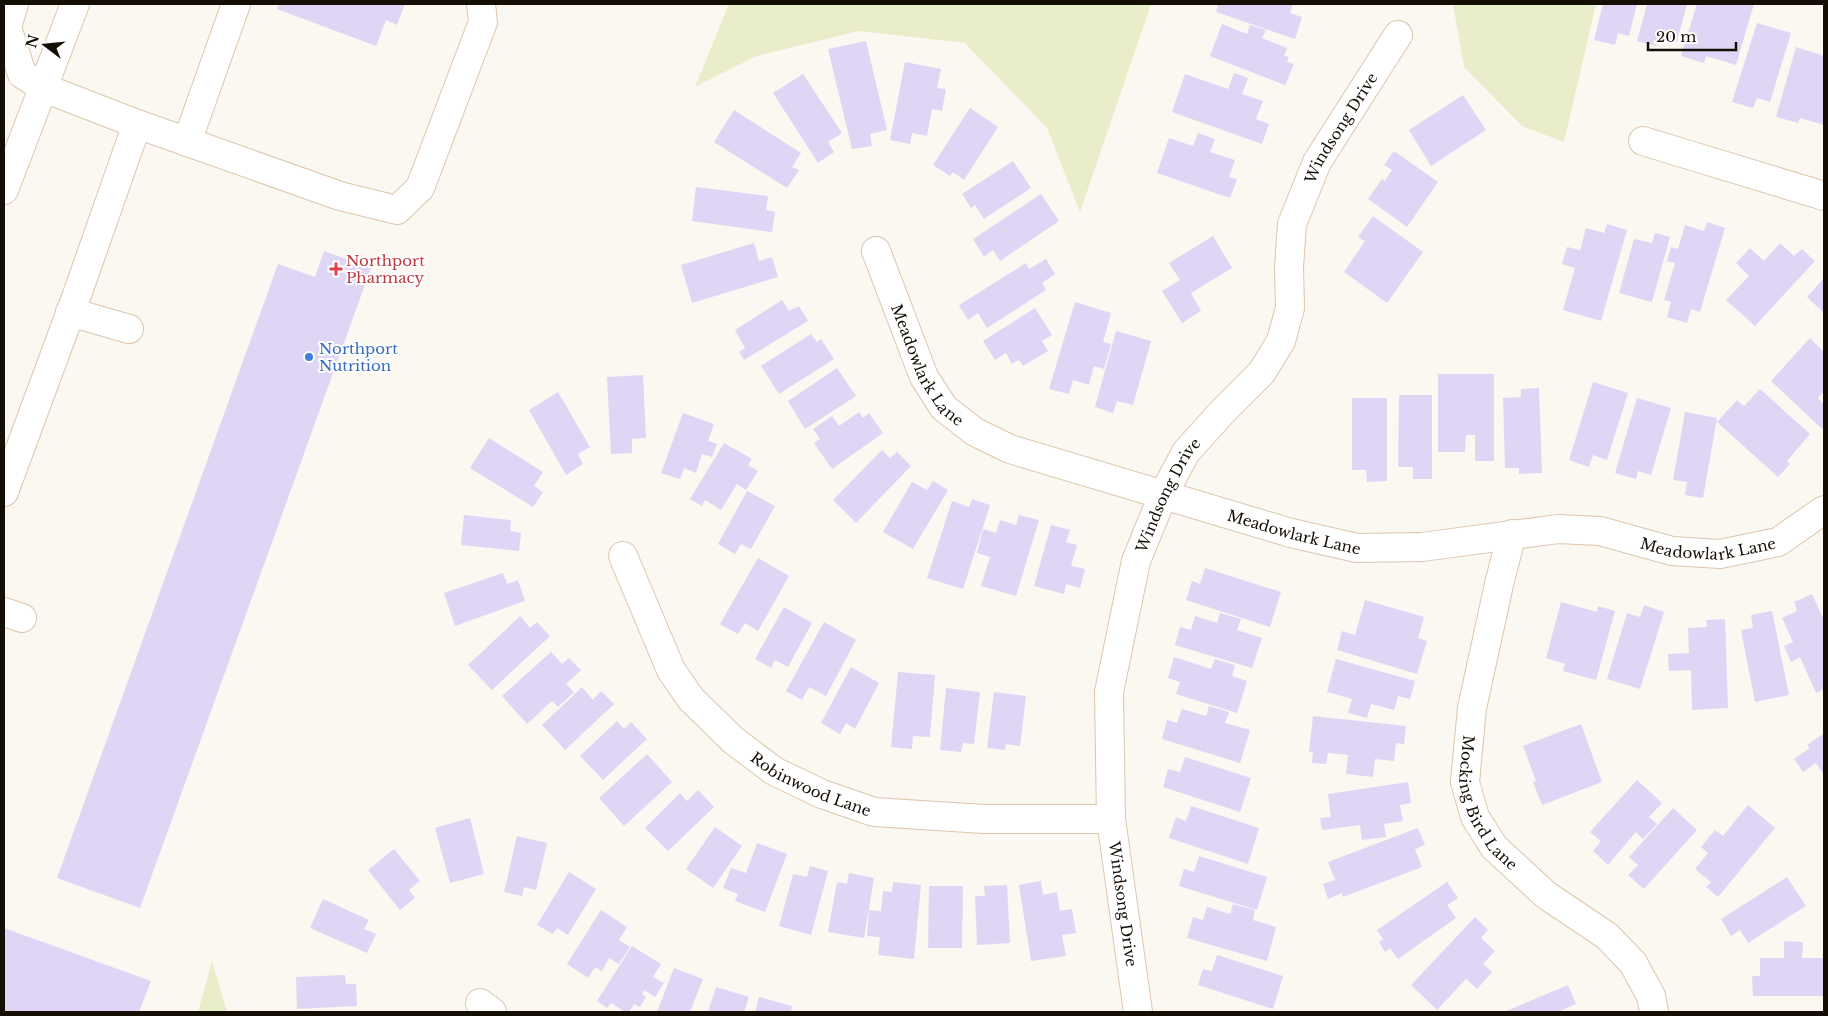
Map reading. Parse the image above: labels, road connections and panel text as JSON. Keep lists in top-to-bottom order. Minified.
{"streets":{"main road":["Windsong Drive","Meadowlark Lane","Robinwood Lane","Mocking Bird Lane"]},"crossings":[["Windsong Drive","Meadowlark Lane"],["Windsong Drive","Robinwood Lane"],["Meadowlark Lane","Mocking Bird Lane"]],"places":{"health":["Northport Pharmacy"],"other":["Northport Nutrition"]},"scale_bar":"20 m","north":"left"}
